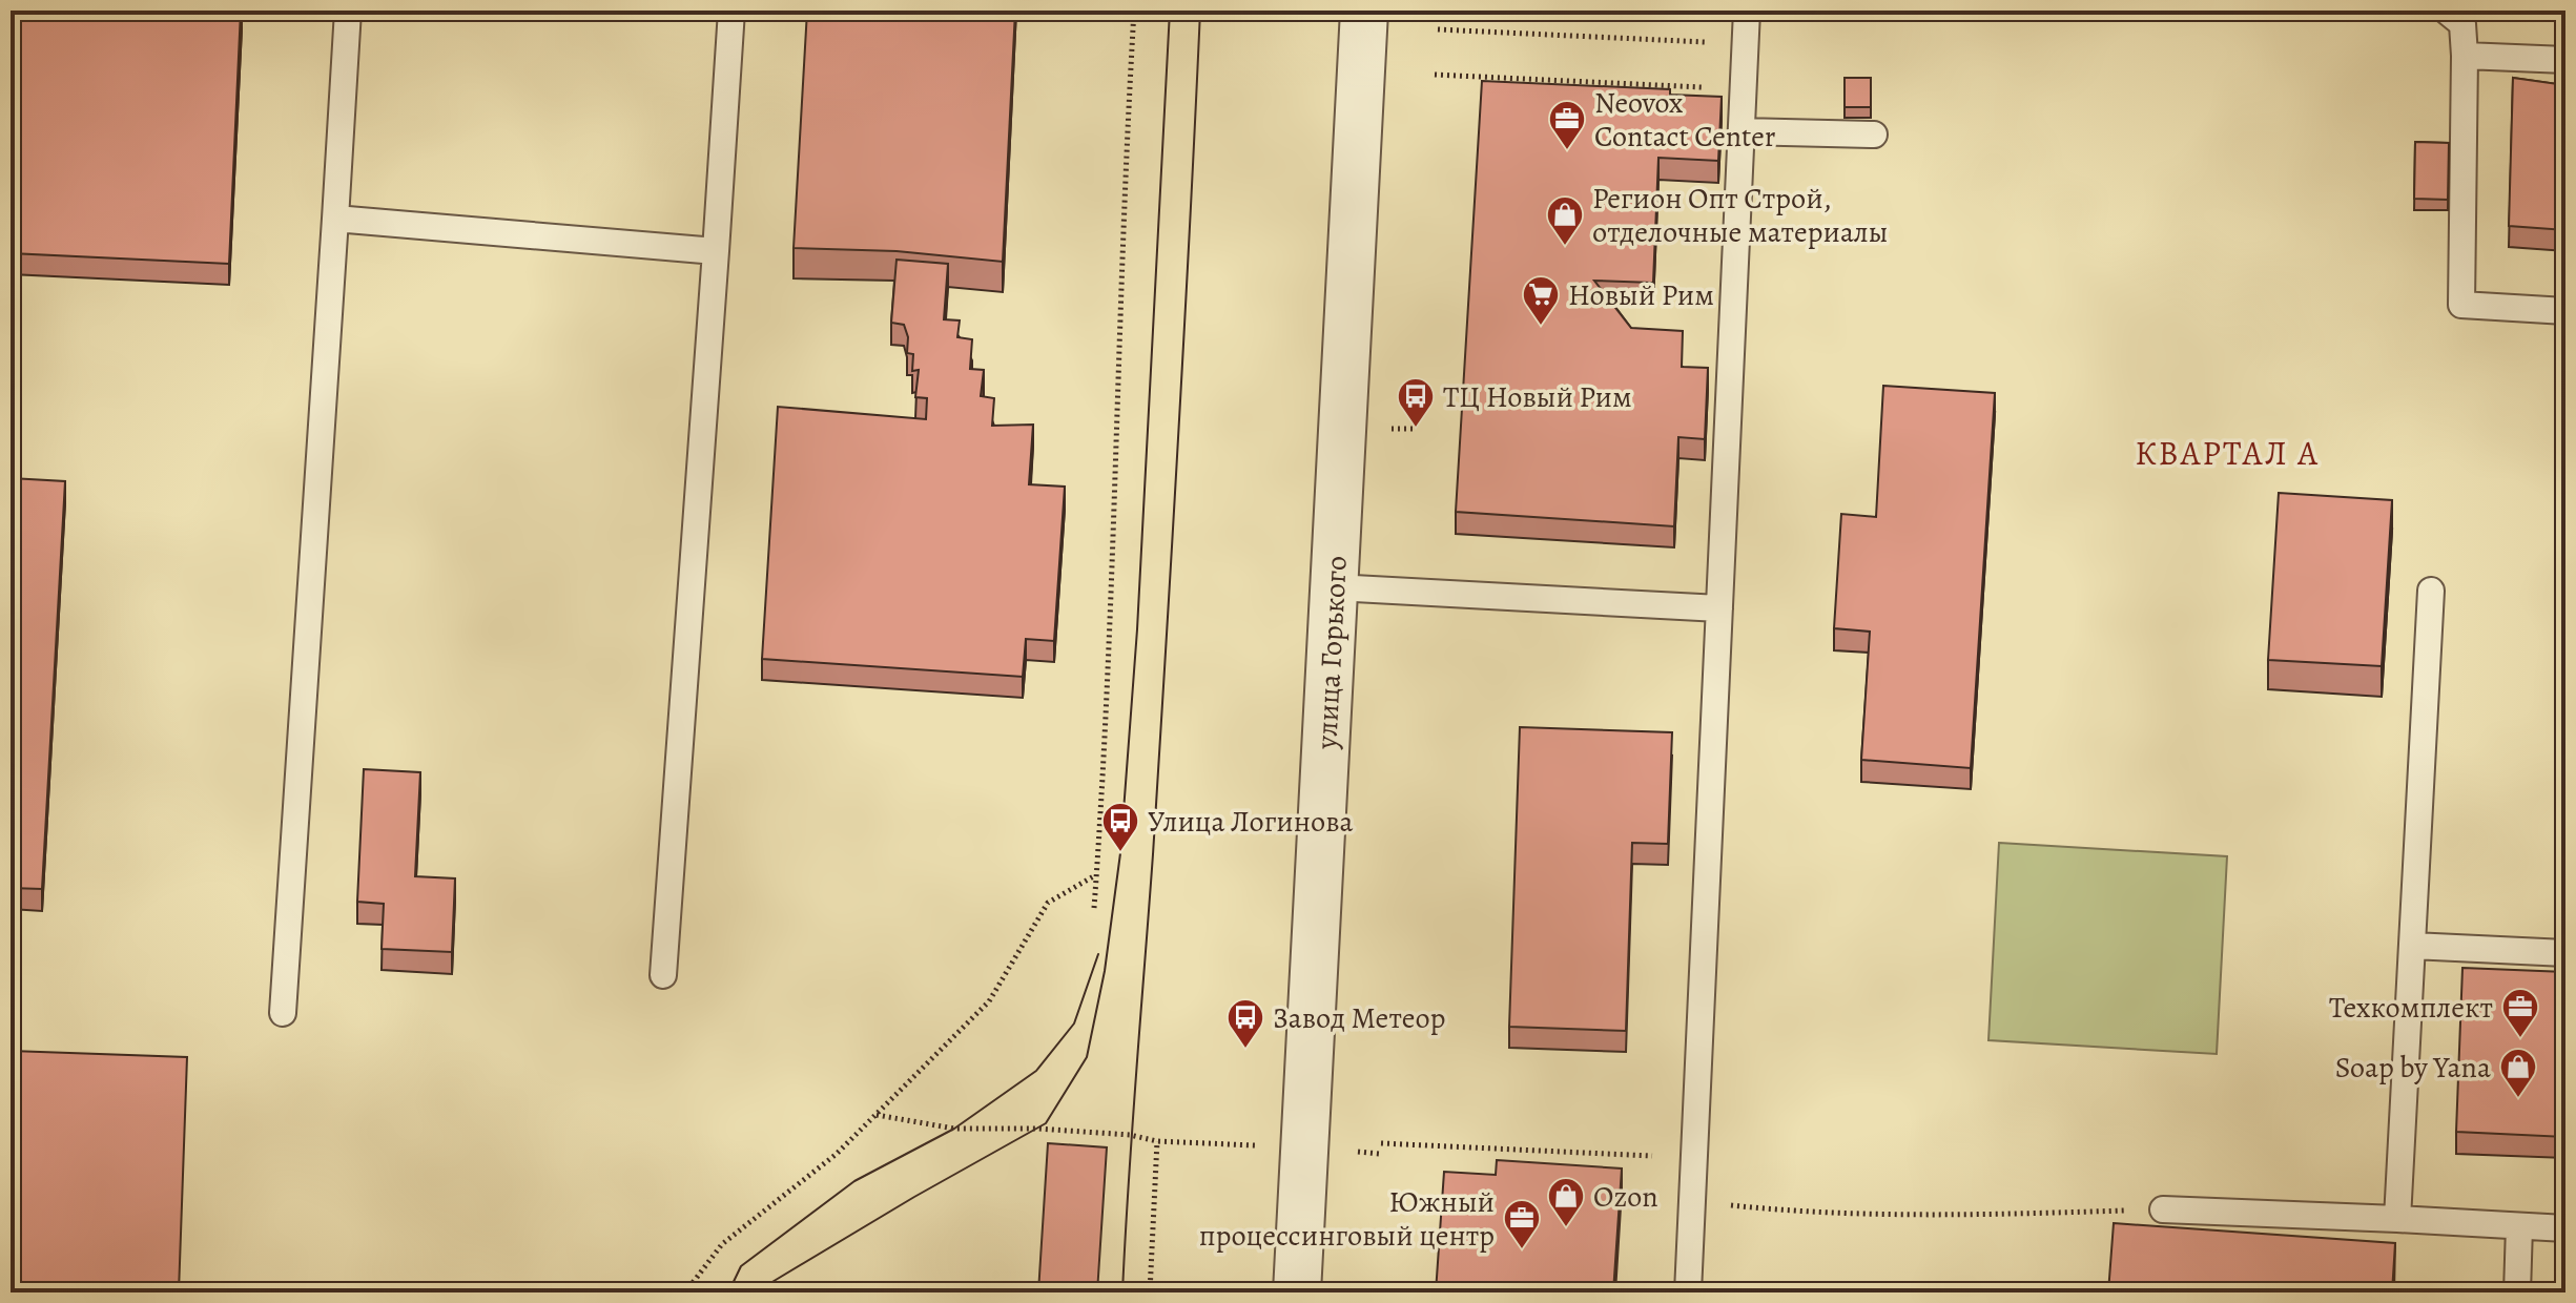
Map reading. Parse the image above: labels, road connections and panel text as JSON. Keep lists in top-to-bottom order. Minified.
{"streets":{"street":["улица Горького"]},"districts":["КВАРТАЛ А"],"places":{"office":["Neovox Contact Center","Техкомплект","Южный процессинговый центр"],"shop":["Регион Опт Строй, отделочные материалы","Soap by Yana","Ozon"],"supermarket":["Новый Рим"],"bus stop":["ТЦ Новый Рим","Улица Логинова","Завод Метеор"]}}
